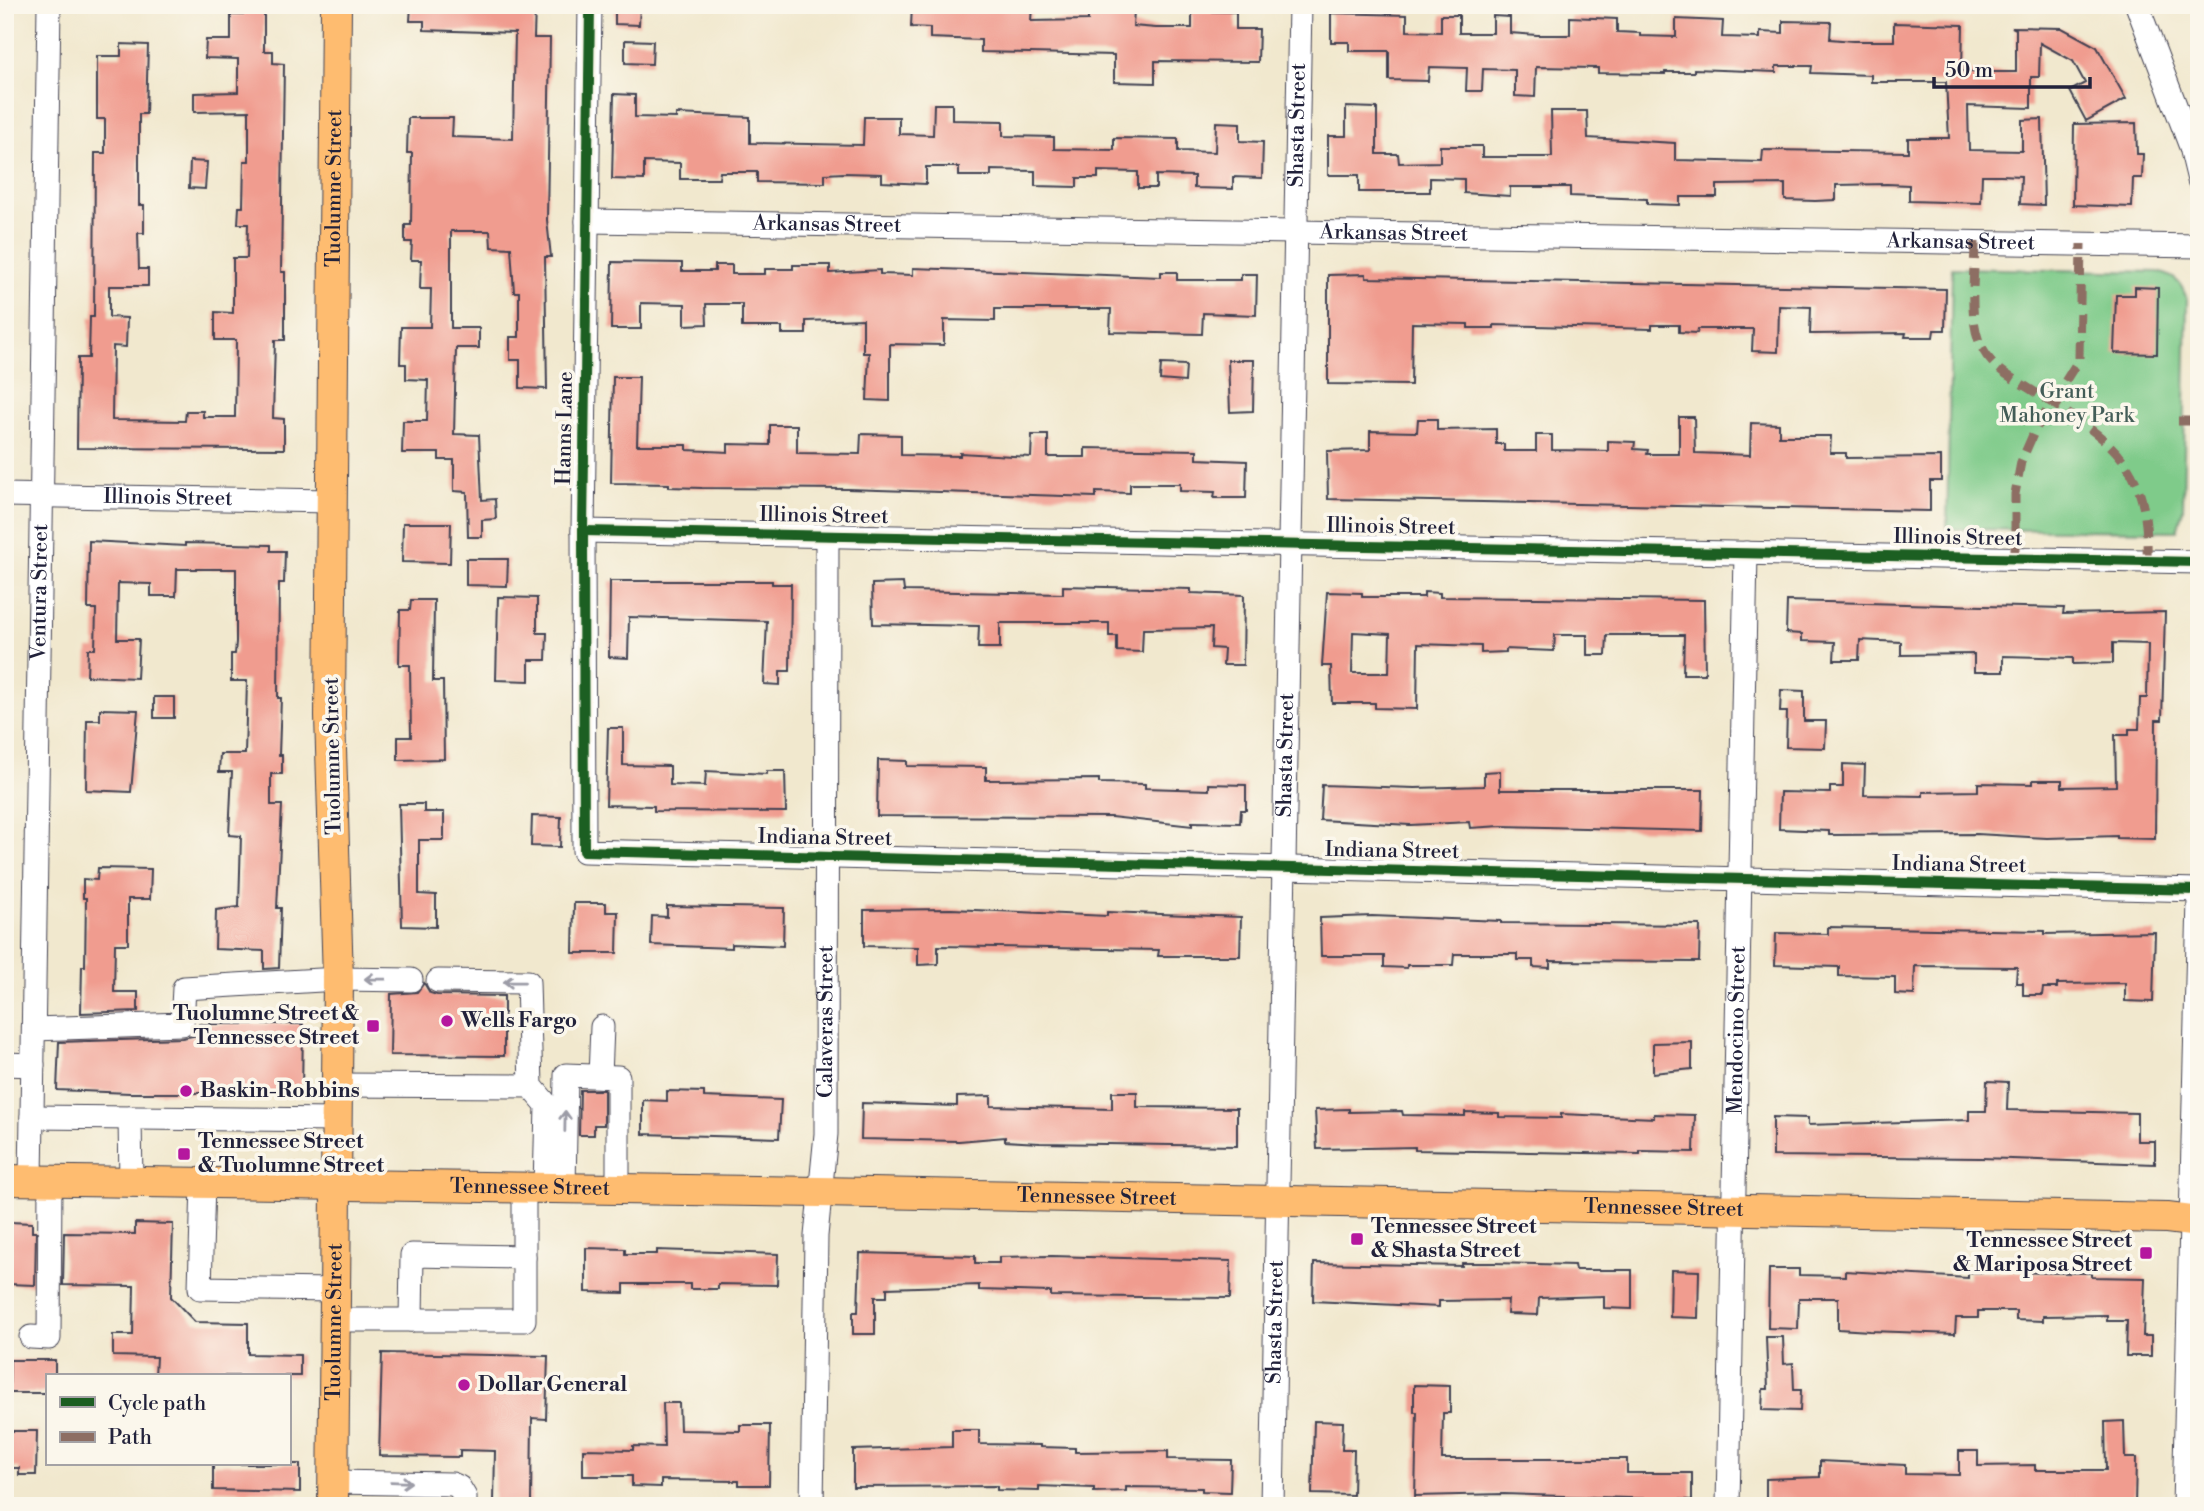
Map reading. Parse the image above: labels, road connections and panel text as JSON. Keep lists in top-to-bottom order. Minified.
{"streets":{"main road":["Tuolumne Street","Tennessee Street"],"street":["Shasta Street","Arkansas Street","Hanns Lane","Illinois Street","Ventura Street","Indiana Street","Calaveras Street","Mendocino Street"]},"crossings":[["Shasta Street","Arkansas Street"],["Shasta Street","Illinois Street"],["Shasta Street","Indiana Street"],["Shasta Street","Tennessee Street"],["Tuolumne Street","Illinois Street"],["Tuolumne Street","Tennessee Street"],["Arkansas Street","Hanns Lane"],["Hanns Lane","Illinois Street"],["Hanns Lane","Indiana Street"],["Illinois Street","Ventura Street"],["Illinois Street","Calaveras Street"],["Illinois Street","Mendocino Street"],["Ventura Street","Tennessee Street"],["Indiana Street","Calaveras Street"],["Indiana Street","Mendocino Street"],["Calaveras Street","Tennessee Street"],["Mendocino Street","Tennessee Street"]],"parks":["Grant Mahoney Park"],"places":{"other":["Wells Fargo","Baskin-Robbins","Dollar General"],"transit":["Tuolumne Street & Tennessee Street","Tennessee Street & Tuolumne Street","Tennessee Street & Shasta Street","Tennessee Street & Mariposa Street"]},"legend":["Cycle path","Path"],"scale_bar":"50 m"}
